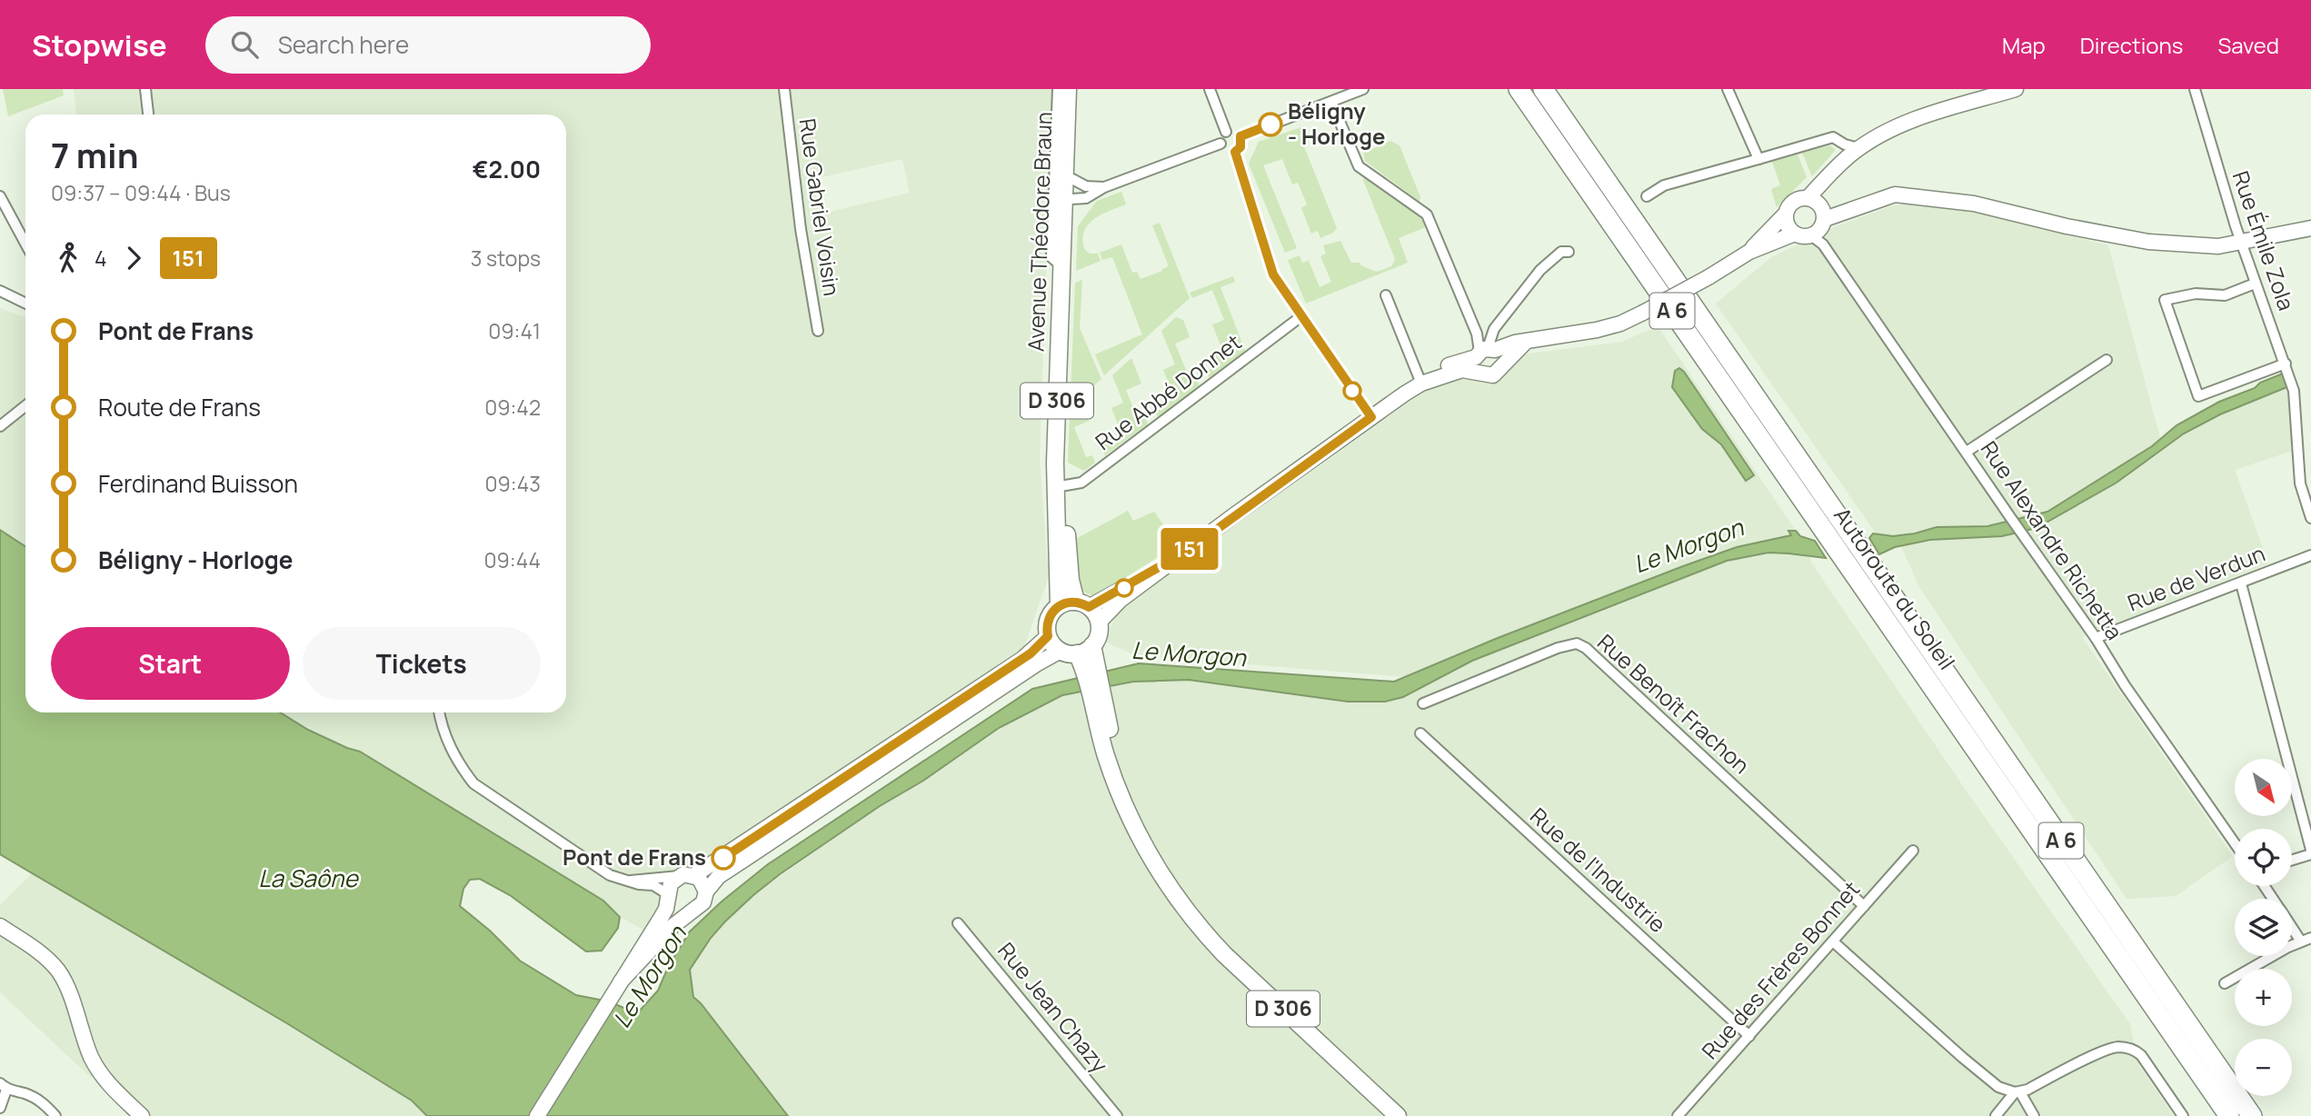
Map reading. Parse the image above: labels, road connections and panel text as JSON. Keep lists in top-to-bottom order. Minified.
{"streets":{"highway":["A 6","Autoroute du Soleil"],"main road":["Avenue Théodore Braun","D 306"],"street":["Rue Gabriel Voisin","Rue Émile Zola","Rue Abbé Donnet","Rue Alexandre Richetta","Rue de Verdun","Rue Benoît Frachon","Rue de l'Industrie","Rue des Frères Bonnet","Rue Jean Chazy"]},"crossings":[["Avenue Théodore Braun","Rue Abbé Donnet"],["Avenue Théodore Braun","D 306"],["Rue Alexandre Richetta","Rue de Verdun"],["Rue Benoît Frachon","Rue des Frères Bonnet"],["Rue de l'Industrie","Rue des Frères Bonnet"]],"water":["Le Morgon","La Saône"],"places":["Béligny - Horloge","Pont de Frans"],"lines":["bus line 151"],"north":"bottom right","page":{"header":"Stopwise","search":"Search here","nav":["Map","Directions","Saved"],"on_map":"151","heading":["7 min","09:37 – 09:44 · Bus","€2.00"],"legs":["4","151","3 stops"],"list":[{"name":"Pont de Frans","value":"09:41"},{"name":"Route de Frans","value":"09:42"},{"name":"Ferdinand Buisson","value":"09:43"},{"name":"Béligny - Horloge","value":"09:44"}],"buttons":["Start","Tickets"],"map_buttons":["+","−"]}}
